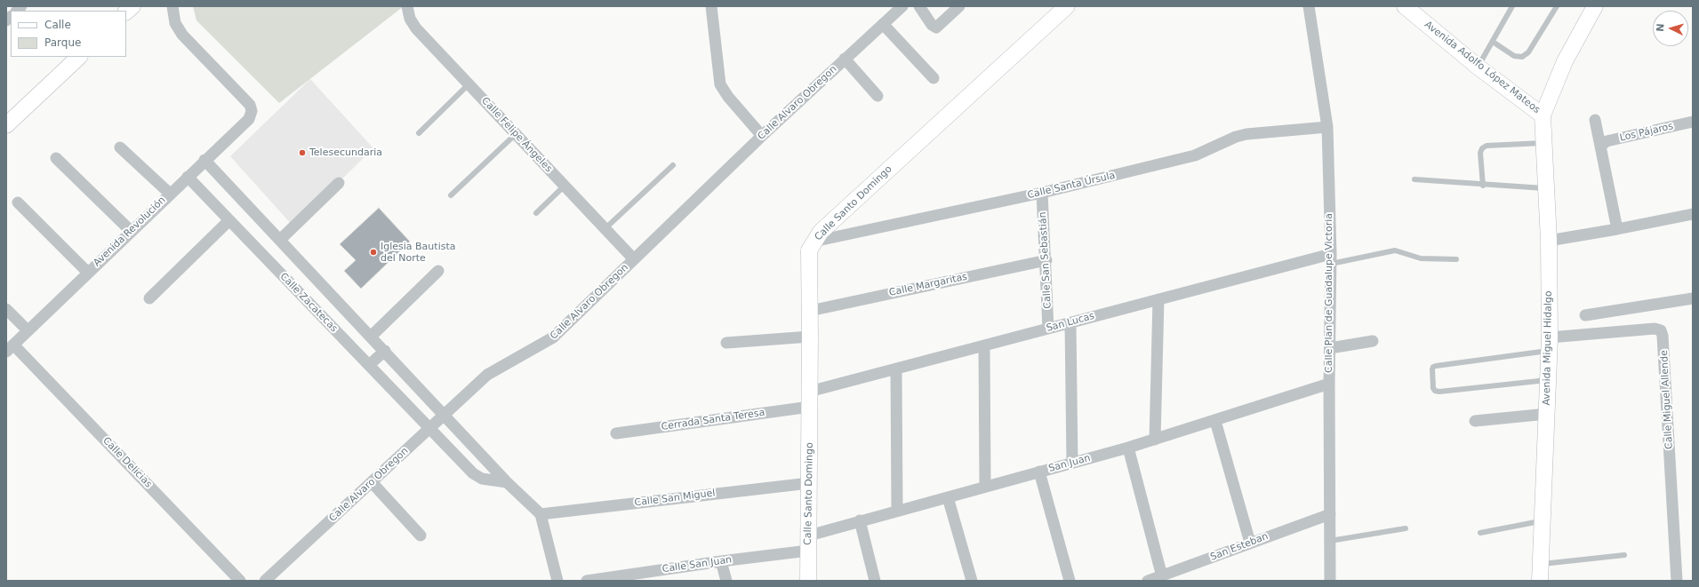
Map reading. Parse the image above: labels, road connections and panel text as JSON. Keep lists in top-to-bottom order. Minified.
{"streets":{"main road":["Avenida Adolfo López Mateos","Calle Santo Domingo","Avenida Miguel Hidalgo"],"street":["Calle Alvaro Obregon","Los Pájaros","Calle Felipe Ángeles","Calle Santa Úrsula","Avenida Revolución","Calle San Sebastián","Calle Margaritas","Calle Plan de Guadalupe Victoria","Calle Zacatecas","San Lucas","Calle Miguel Allende","Cerrada Santa Teresa","Calle Delicias","San Juan","Calle San Miguel","San Esteban","Calle San Juan"]},"crossings":[["Avenida Adolfo López Mateos","Avenida Miguel Hidalgo"],["Calle Alvaro Obregon","Calle Felipe Ángeles"],["Calle Alvaro Obregon","Calle Zacatecas"],["Calle Santa Úrsula","Calle Santo Domingo"],["Calle Santa Úrsula","Calle San Sebastián"],["Calle Santa Úrsula","Calle Plan de Guadalupe Victoria"],["Calle Santo Domingo","Calle Margaritas"],["Calle Santo Domingo","San Lucas"],["Calle Santo Domingo","Cerrada Santa Teresa"],["Calle Santo Domingo","San Juan"],["Calle Santo Domingo","Calle San Miguel"],["Calle Santo Domingo","Calle San Juan"],["Avenida Revolución","Calle Zacatecas"],["Avenida Revolución","Calle Delicias"],["Calle San Sebastián","Calle Margaritas"],["Calle San Sebastián","San Lucas"],["Calle Plan de Guadalupe Victoria","San Lucas"],["Calle Plan de Guadalupe Victoria","San Juan"],["Calle Plan de Guadalupe Victoria","San Esteban"],["San Lucas","Cerrada Santa Teresa"],["Avenida Miguel Hidalgo","Calle Miguel Allende"],["San Juan","Calle San Juan"]],"places":["Telesecundaria","Iglesia Bautista del Norte"],"legend":["Calle","Parque"],"north":"left"}
